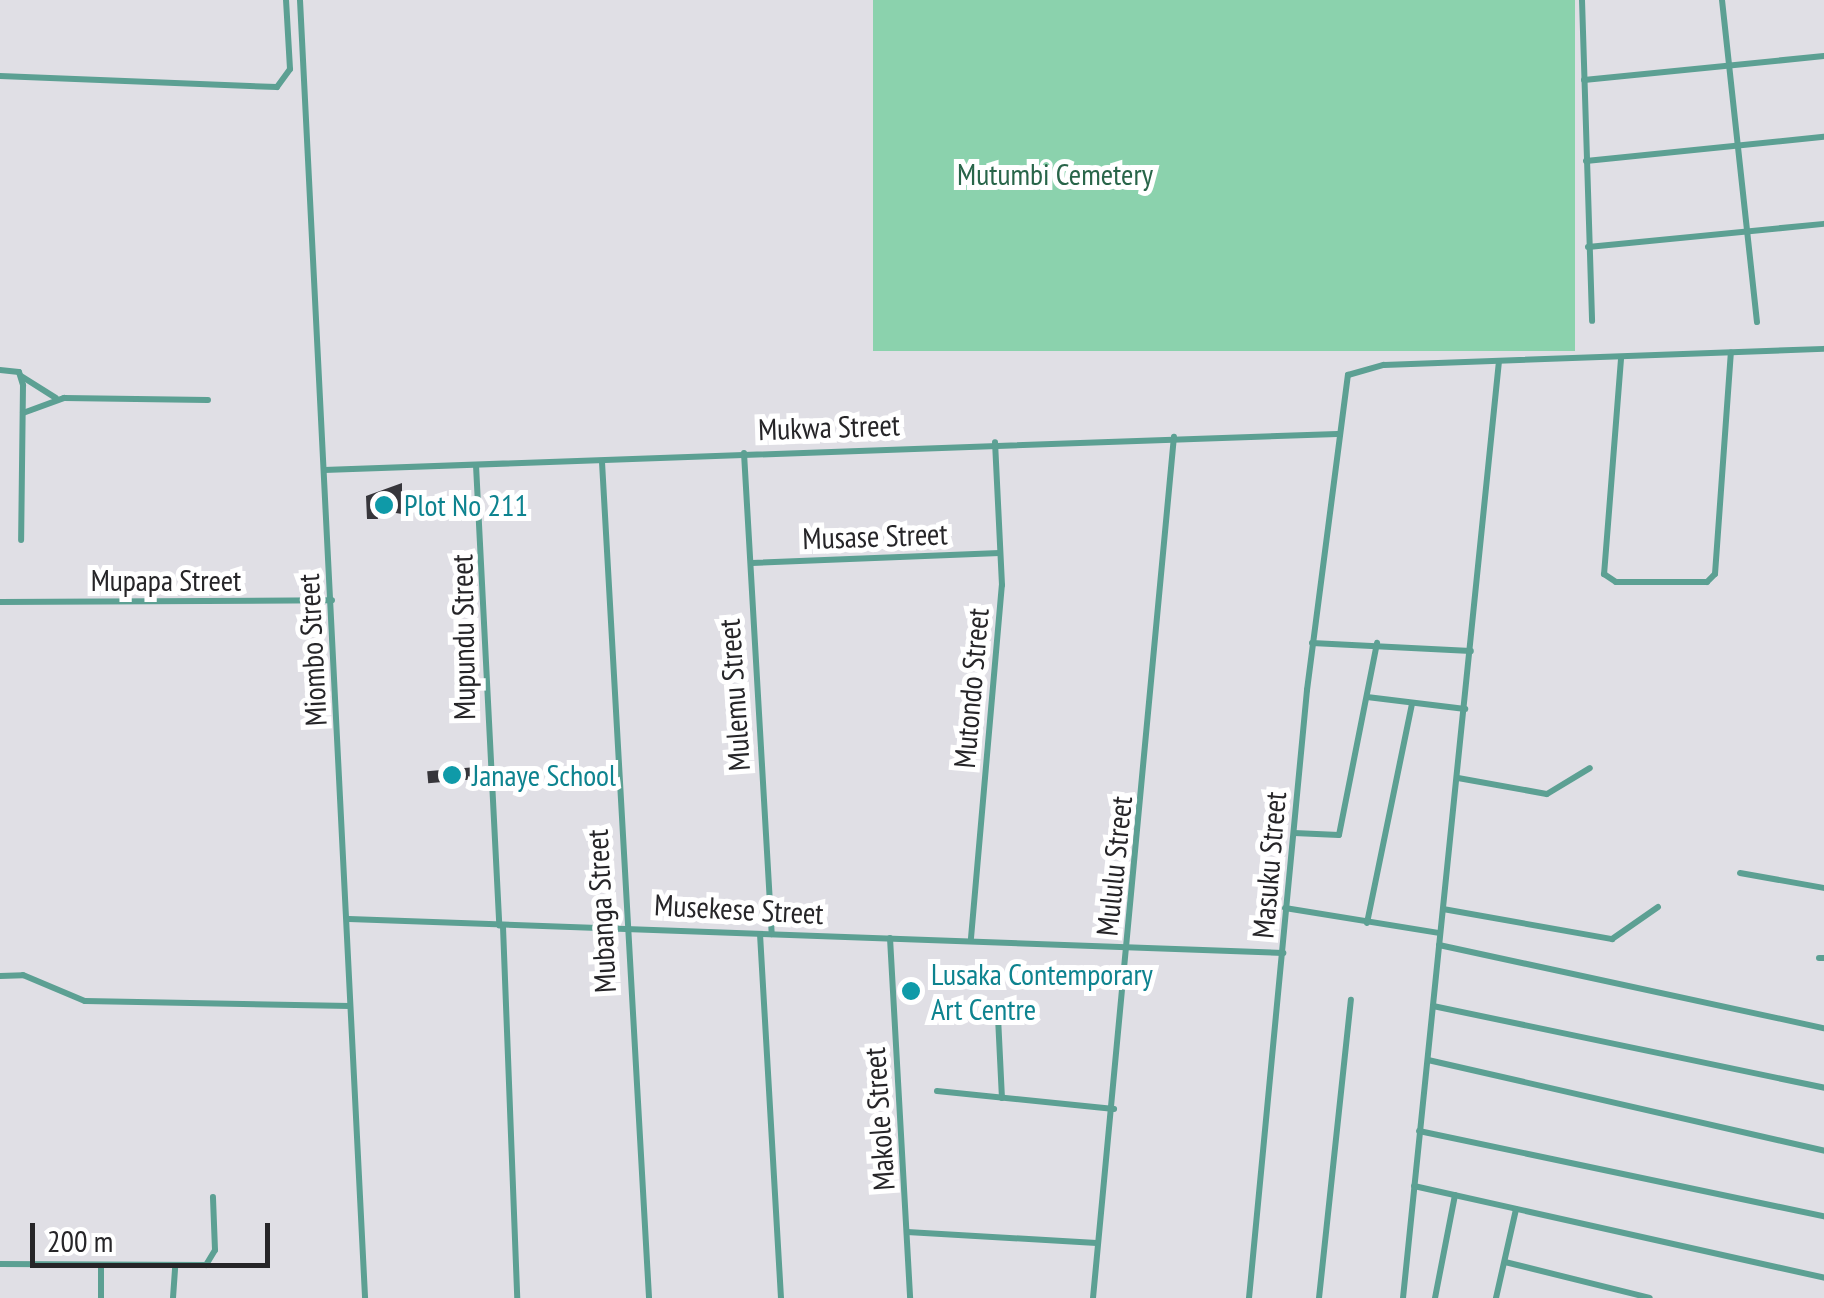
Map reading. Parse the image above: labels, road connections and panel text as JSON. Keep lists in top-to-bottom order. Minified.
{"streets":{"street":["Mukwa Street","Musase Street","Mupapa Street","Mupundu Street","Miombo Street","Mutondo Street","Mulemu Street","Masuku Street","Mululu Street","Musekese Street","Mubanga Street","Makole Street"]},"crossings":[["Mukwa Street","Mupundu Street"],["Mukwa Street","Miombo Street"],["Mukwa Street","Mutondo Street"],["Mukwa Street","Mulemu Street"],["Mukwa Street","Masuku Street"],["Mukwa Street","Mululu Street"],["Mukwa Street","Mubanga Street"],["Musase Street","Mutondo Street"],["Musase Street","Mulemu Street"],["Mupapa Street","Miombo Street"],["Mupundu Street","Musekese Street"],["Miombo Street","Musekese Street"],["Mutondo Street","Musekese Street"],["Mulemu Street","Musekese Street"],["Masuku Street","Musekese Street"],["Mululu Street","Musekese Street"],["Musekese Street","Mubanga Street"],["Musekese Street","Makole Street"]],"parks":["Mutumbi Cemetery"],"places":["Plot No 211","Janaye School","Lusaka Contemporary Art Centre"],"scale_bar":"200 m"}
